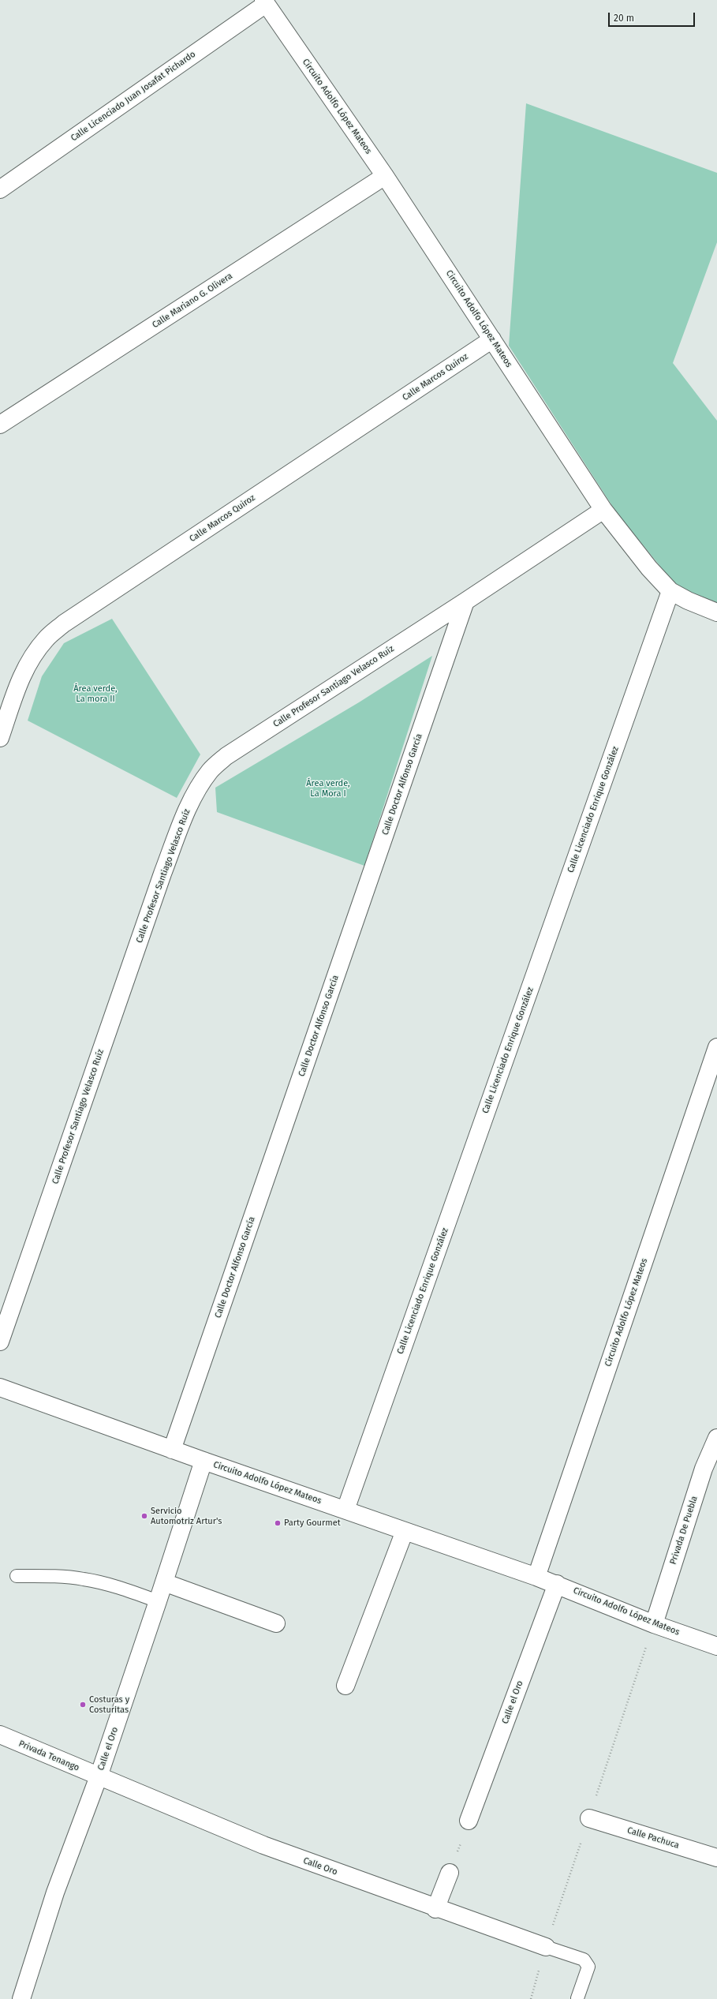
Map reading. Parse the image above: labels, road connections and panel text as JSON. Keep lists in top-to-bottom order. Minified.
{"streets":{"street":["Calle Licenciado Juan Josafat Pichardo","Circuito Adolfo López Mateos","Calle Mariano G. Olivera","Calle Marcos Quiroz","Calle Profesor Santiago Velasco Ruíz","Calle Doctor Alfonso García","Calle Licenciado Enrique González","Privada De Puebla","Calle el Oro","Privada Tenango","Calle Pachuca","Calle Oro"]},"crossings":[["Calle Licenciado Juan Josafat Pichardo","Circuito Adolfo López Mateos"],["Circuito Adolfo López Mateos","Calle Mariano G. Olivera"],["Circuito Adolfo López Mateos","Calle Marcos Quiroz"],["Circuito Adolfo López Mateos","Calle Profesor Santiago Velasco Ruíz"],["Circuito Adolfo López Mateos","Calle Doctor Alfonso García"],["Circuito Adolfo López Mateos","Calle Licenciado Enrique González"],["Circuito Adolfo López Mateos","Privada De Puebla"],["Circuito Adolfo López Mateos","Calle el Oro"],["Calle Profesor Santiago Velasco Ruíz","Calle Doctor Alfonso García"],["Calle el Oro","Privada Tenango"],["Calle el Oro","Calle Oro"],["Privada Tenango","Calle Oro"]],"parks":["Área verde, La mora II","Área verde, La Mora I"],"places":["Servicio Automotriz Artur's","Party Gourmet","Costuras y Costuritas"],"scale_bar":"20 m"}
